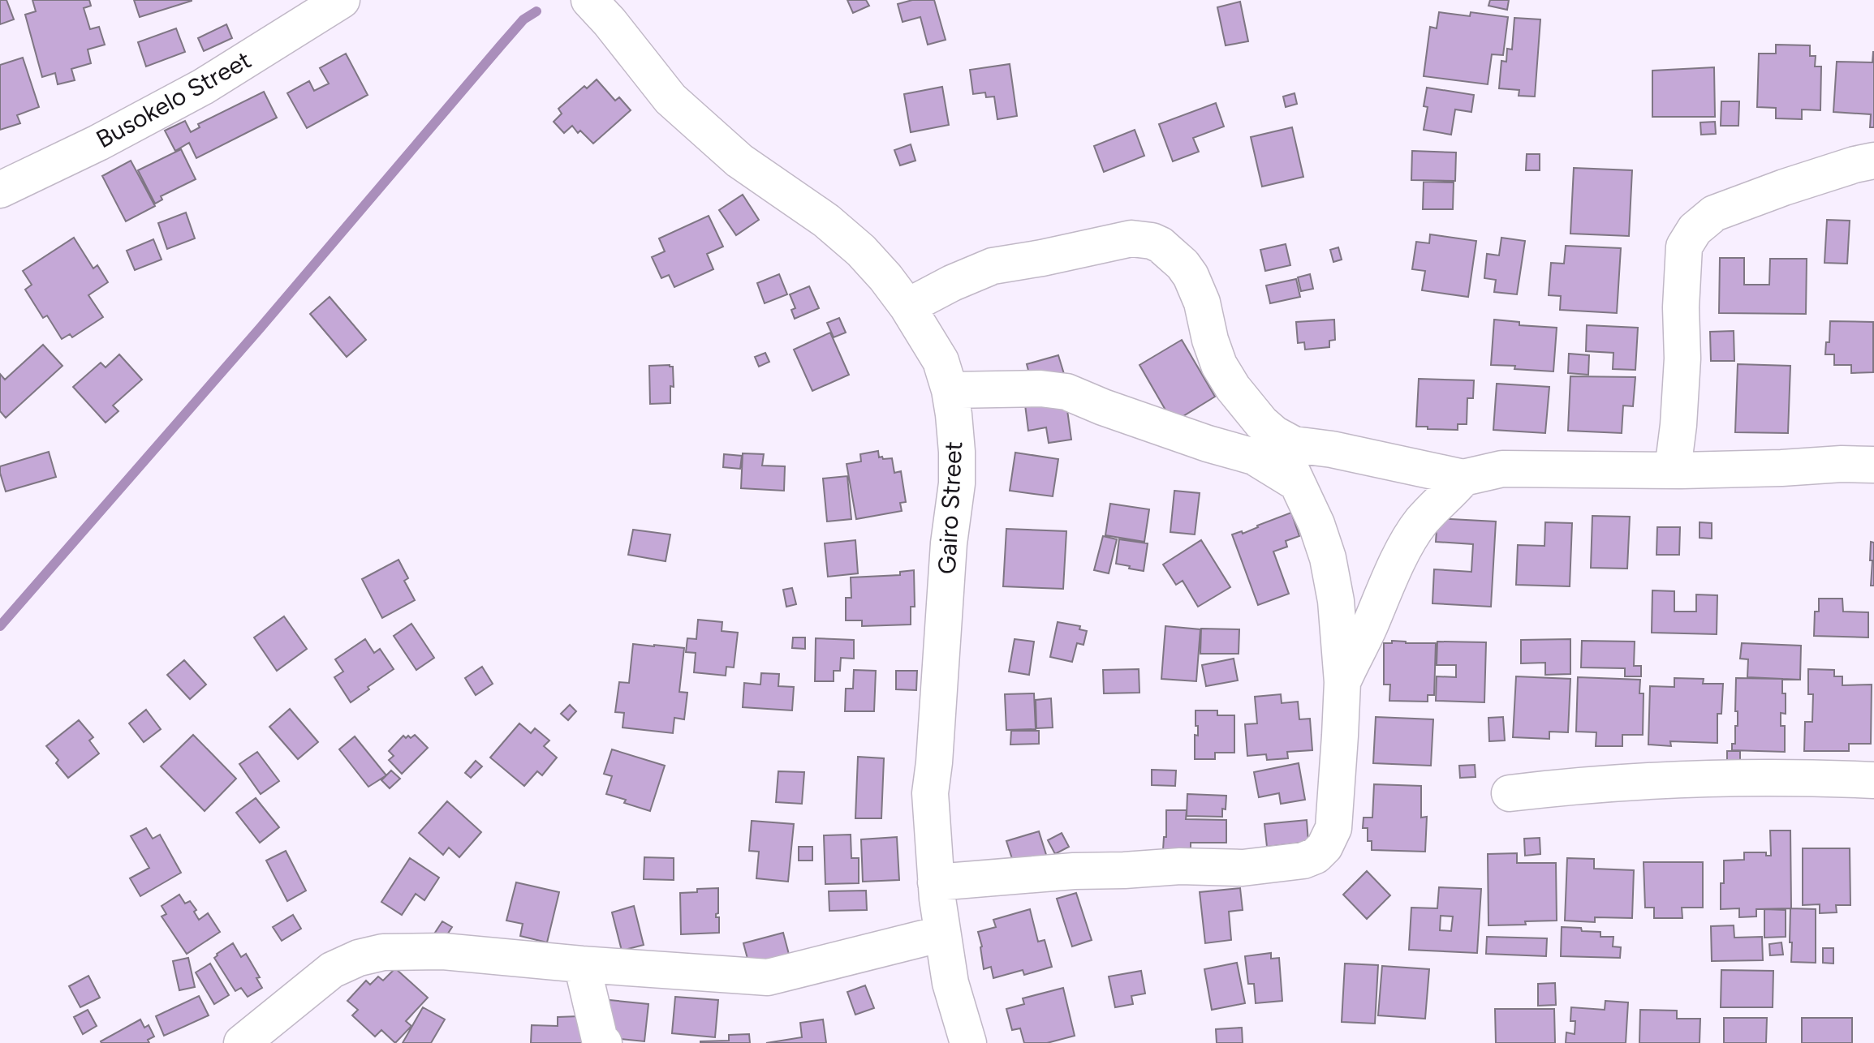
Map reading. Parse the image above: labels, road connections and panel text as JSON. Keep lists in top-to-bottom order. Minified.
{"streets":{"street":["Busokelo Street","Gairo Street"]}}
